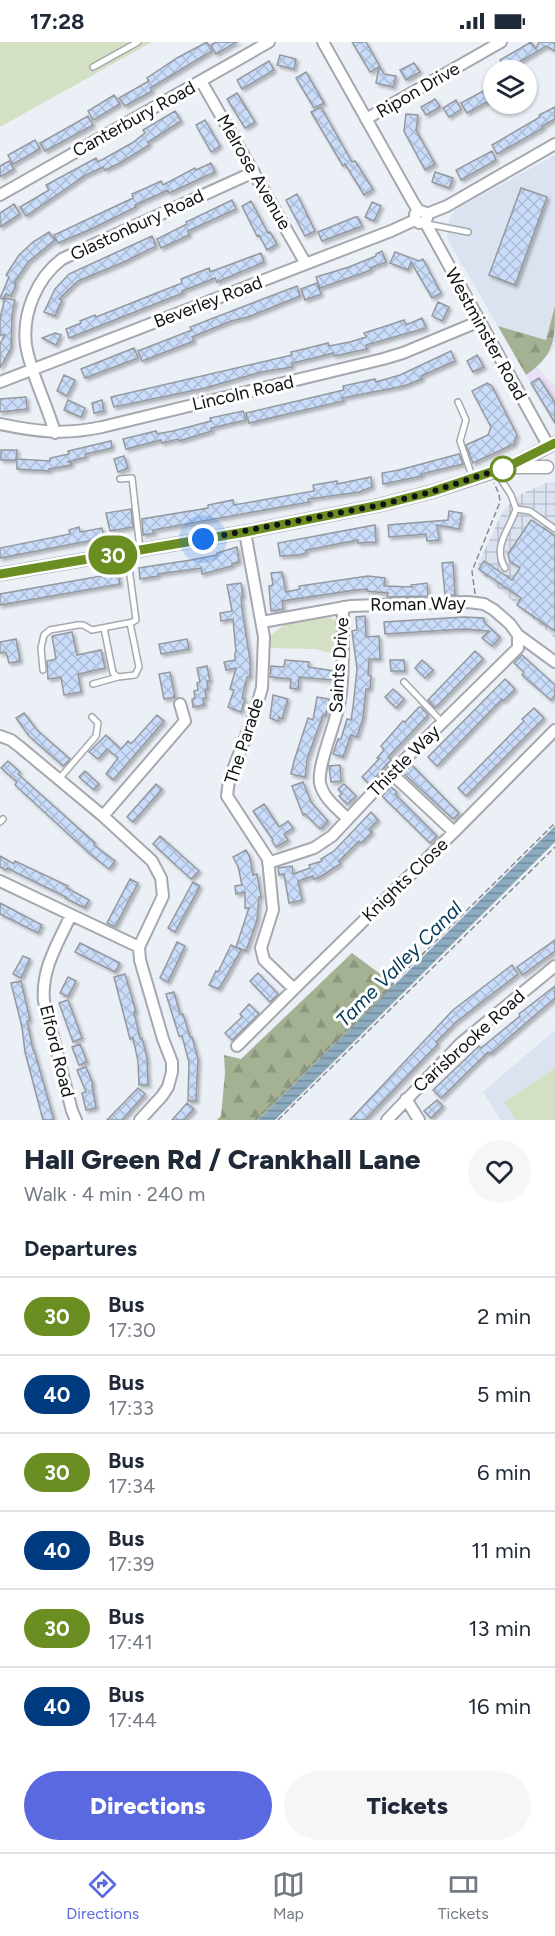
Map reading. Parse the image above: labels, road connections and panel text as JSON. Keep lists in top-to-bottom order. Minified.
{"streets":{"street":["Ripon Drive","Canterbury Road","Melrose Avenue","Glastonbury Road","Beverley Road","Westminster Road","Lincoln Road","Roman Way","Saints Drive","The Parade","Thistle Way","Knights Close","Carisbrooke Road","Elford Road"]},"crossings":[["Ripon Drive","Westminster Road"],["Canterbury Road","Melrose Avenue"],["Melrose Avenue","Glastonbury Road"],["Melrose Avenue","Beverley Road"],["Glastonbury Road","Beverley Road"],["Glastonbury Road","Lincoln Road"],["Beverley Road","Westminster Road"],["Westminster Road","Lincoln Road"],["Roman Way","Saints Drive"],["Roman Way","The Parade"],["Roman Way","Thistle Way"],["Saints Drive","Thistle Way"],["The Parade","Thistle Way"],["The Parade","Knights Close"],["Thistle Way","Knights Close"]],"water":["Tame Valley Canal"],"lines":["bus line 30"],"page":{"status":"17:28","on_map":"30","heading":[["Hall Green Rd / Crankhall Lane","Walk · 4 min · 240 m"],"Departures"],"list":[{"mark":"30","name":"Bus","note":"17:30","value":"2 min"},{"mark":"40","name":"Bus","note":"17:33","value":"5 min"},{"mark":"30","name":"Bus","note":"17:34","value":"6 min"},{"mark":"40","name":"Bus","note":"17:39","value":"11 min"},{"mark":"30","name":"Bus","note":"17:41","value":"13 min"},{"mark":"40","name":"Bus","note":"17:44","value":"16 min"}],"buttons":["Directions","Tickets"],"tabs":["Directions","Map","Tickets"]}}
